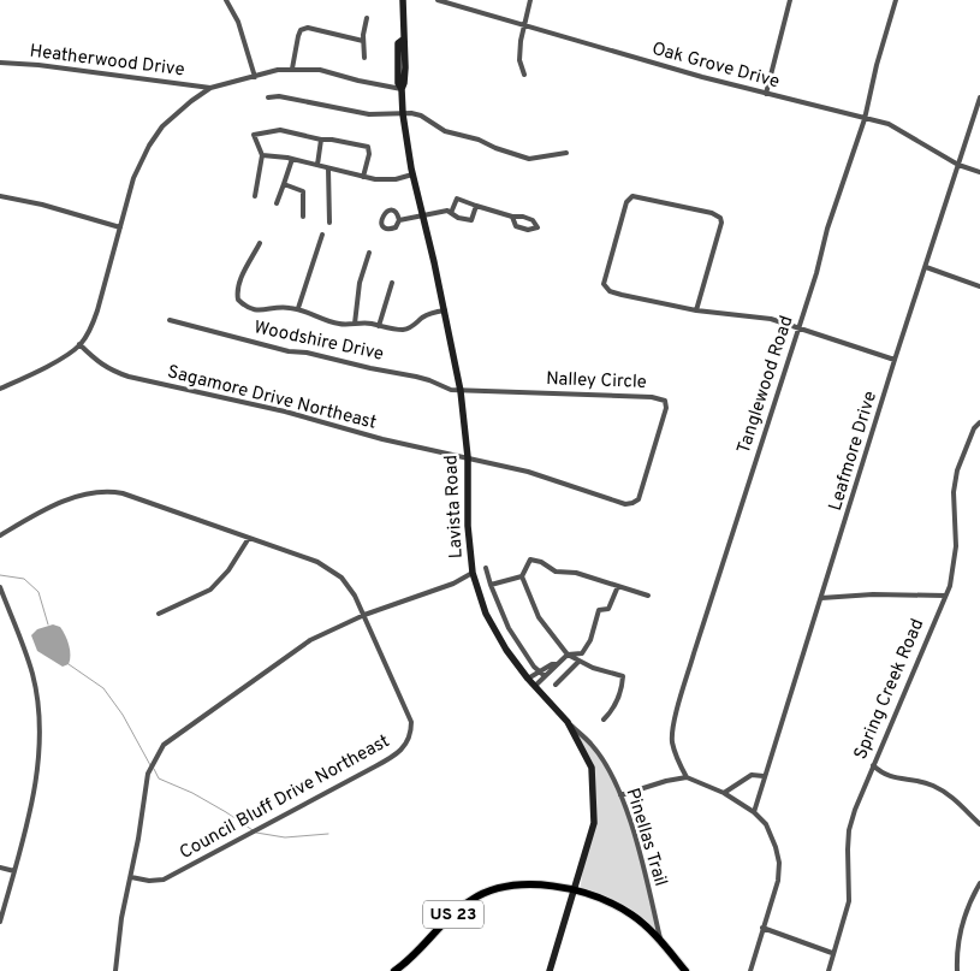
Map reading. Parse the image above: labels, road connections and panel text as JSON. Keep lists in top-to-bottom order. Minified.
{"streets":{"main road":["Lavista Road","US 23"],"street":["Heatherwood Drive","Oak Grove Drive","Woodshire Drive","Nalley Circle","Tanglewood Road","Sagamore Drive Northeast","Leafmore Drive","Spring Creek Road","Council Bluff Drive Northeast","Pinellas Trail"]},"crossings":[["Oak Grove Drive","Tanglewood Road"],["Oak Grove Drive","Leafmore Drive"],["Woodshire Drive","Nalley Circle"],["Woodshire Drive","Lavista Road"],["Nalley Circle","Sagamore Drive Northeast"],["Nalley Circle","Lavista Road"],["Sagamore Drive Northeast","Lavista Road"],["Lavista Road","Pinellas Trail"],["Lavista Road","US 23"],["Pinellas Trail","US 23"]]}
